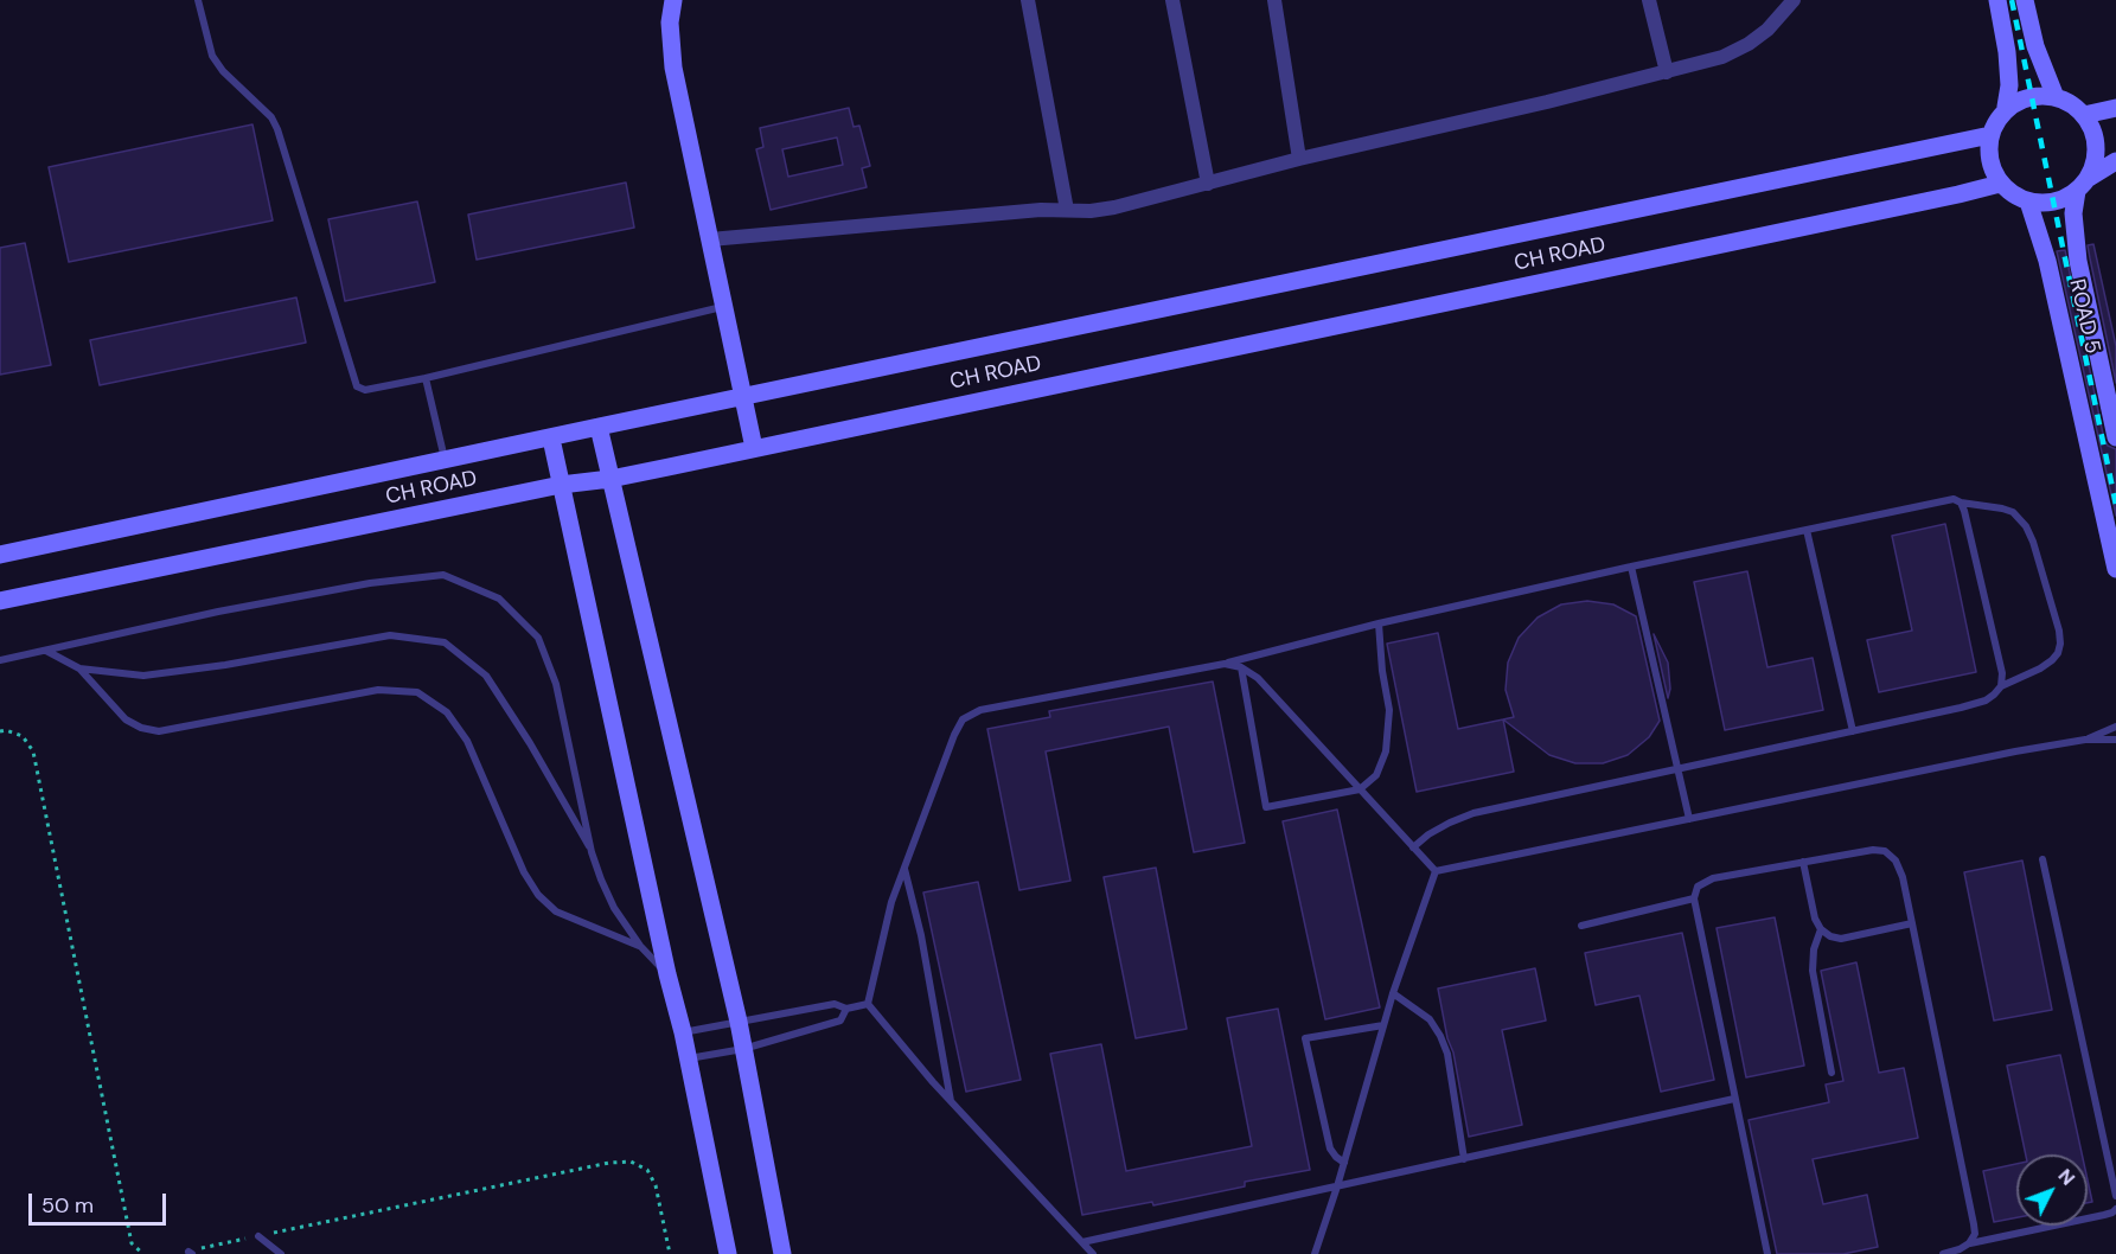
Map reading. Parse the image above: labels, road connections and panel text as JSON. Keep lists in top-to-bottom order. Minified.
{"streets":{"street":["CH ROAD","ROAD 5"]},"crossings":[["CH ROAD","ROAD 5"]],"scale_bar":"50 m","north":"top right"}
